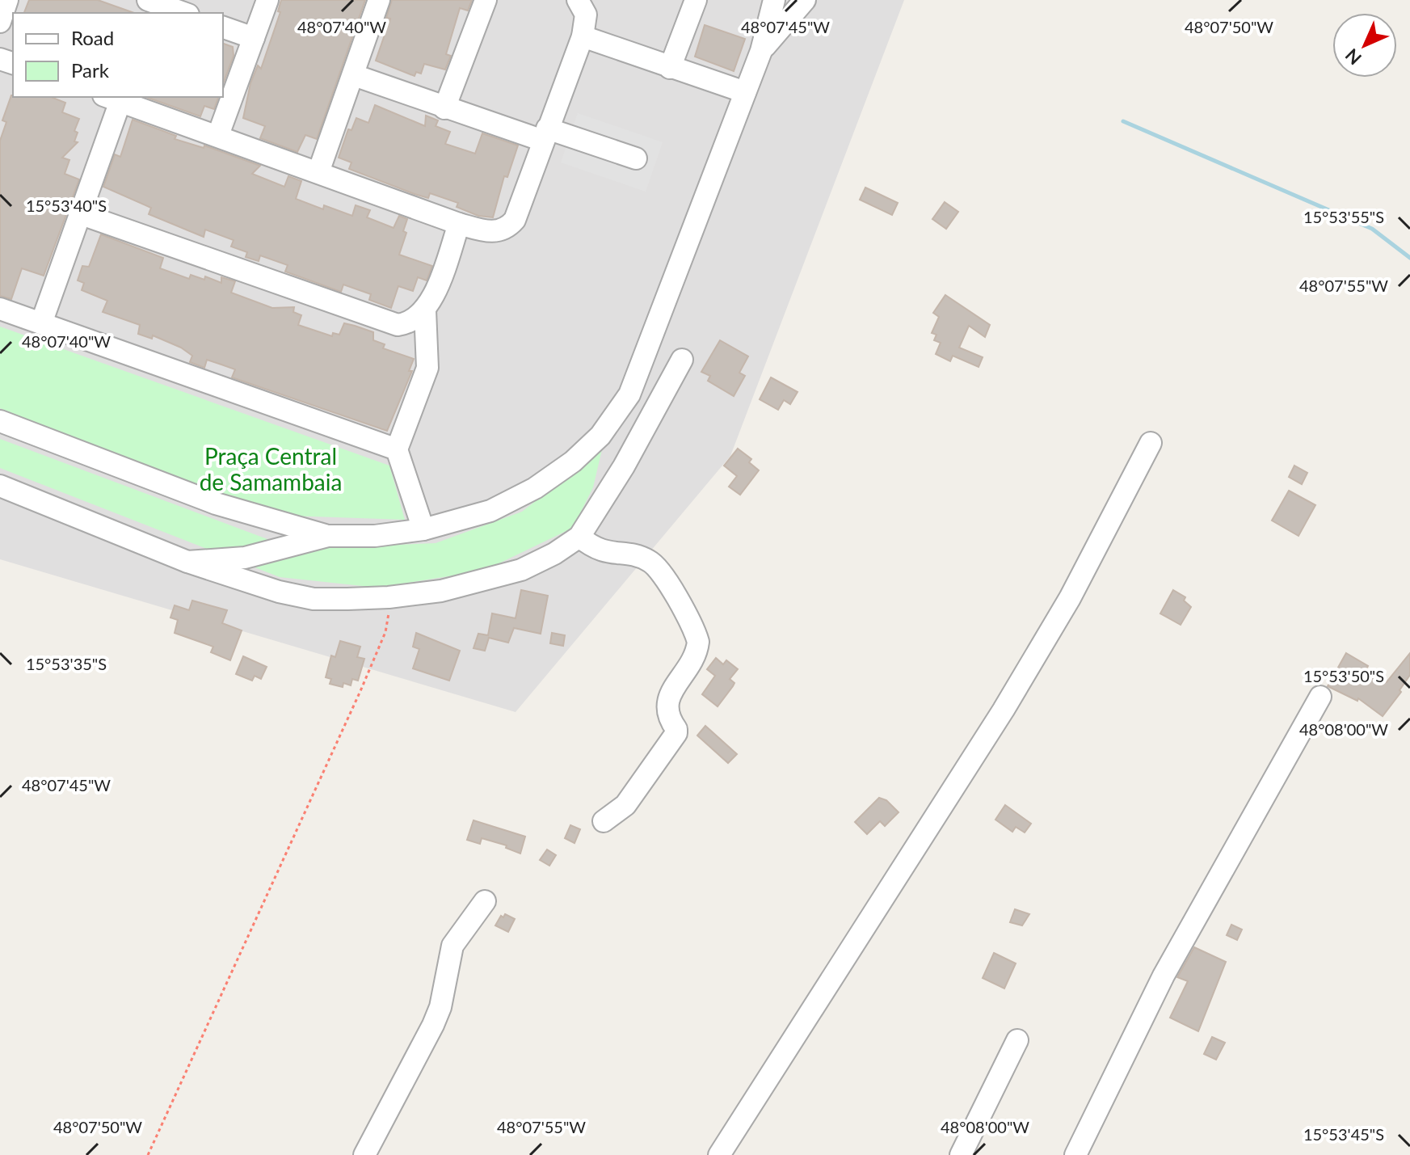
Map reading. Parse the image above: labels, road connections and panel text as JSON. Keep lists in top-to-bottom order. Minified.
{"parks":["Praça Central de Samambaia"],"legend":["Road","Park"],"north":"bottom left","coordinates":["48°07'40\"W","48°07'45\"W","48°07'50\"W","15°53'40\"S","15°53'55\"S","48°07'55\"W","15°53'35\"S","15°53'50\"S","48°08'00\"W","15°53'45\"S"]}
